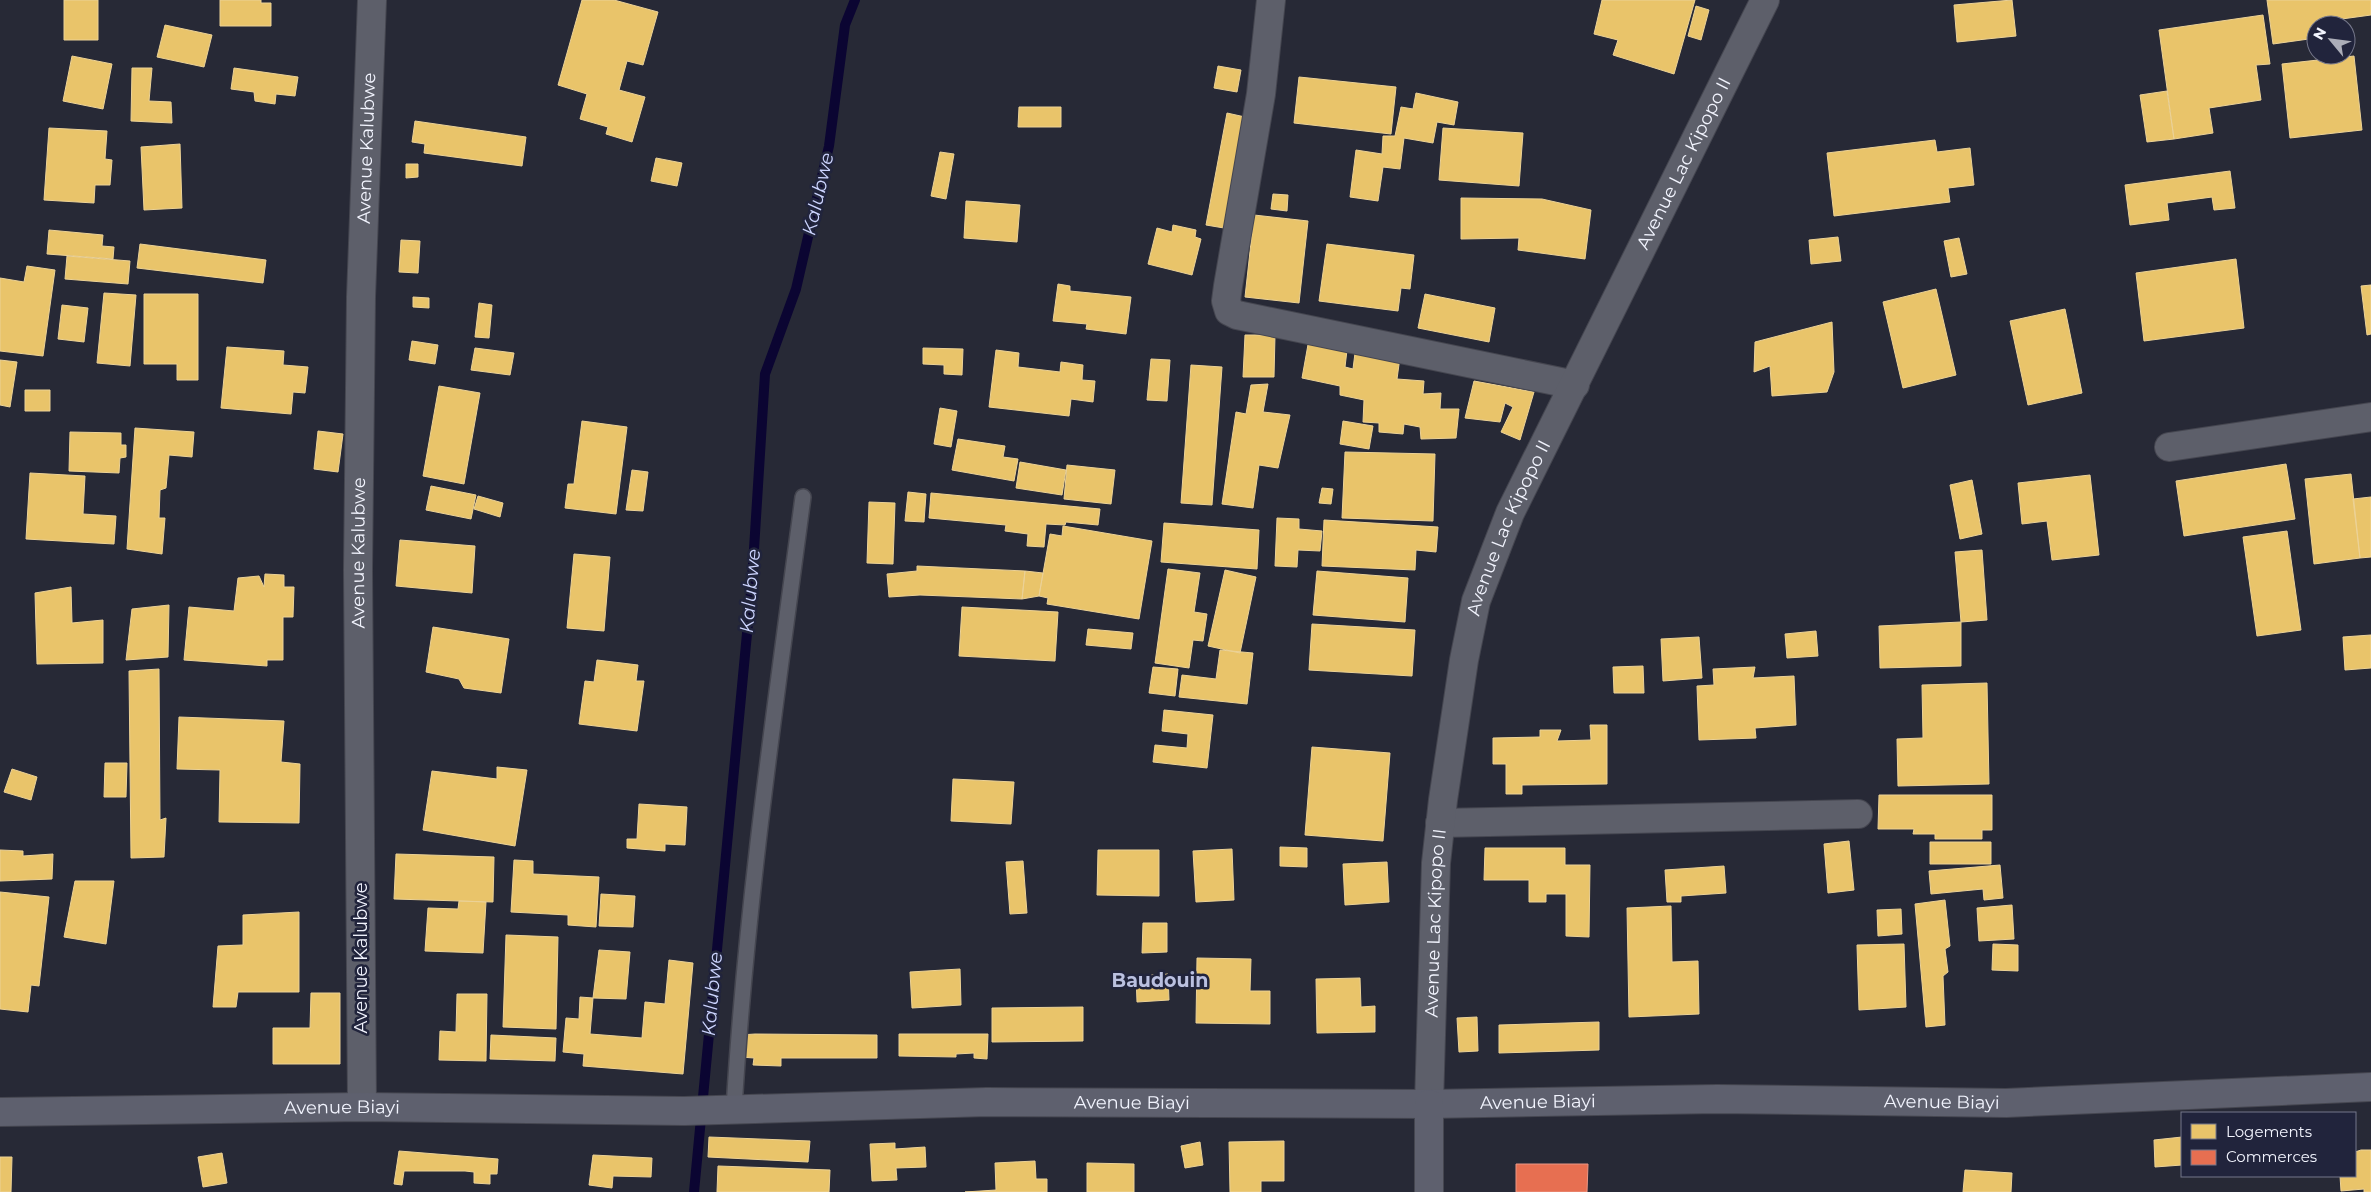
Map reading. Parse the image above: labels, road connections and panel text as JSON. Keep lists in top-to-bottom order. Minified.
{"streets":{"street":["Avenue Kalubwe","Avenue Lac Kipopo II","Avenue Biayi"]},"crossings":[["Avenue Kalubwe","Avenue Biayi"],["Avenue Lac Kipopo II","Avenue Biayi"]],"districts":["Baudouin"],"water":["Kalubwe"],"legend":["Logements","Commerces"],"north":"top left"}
